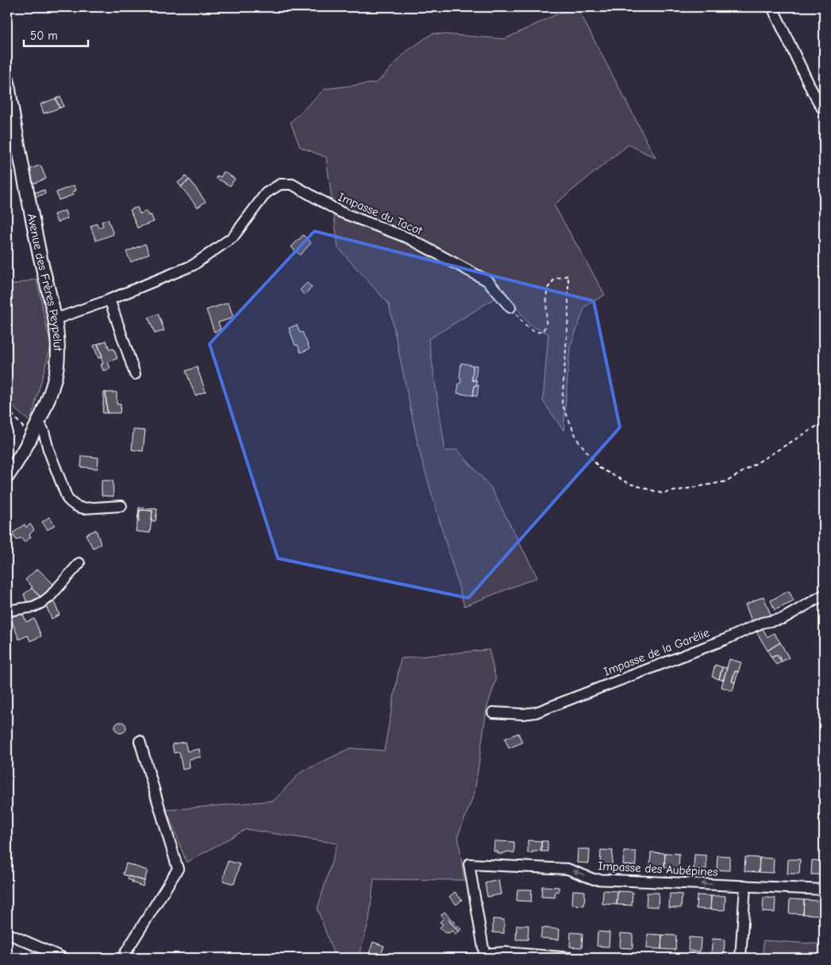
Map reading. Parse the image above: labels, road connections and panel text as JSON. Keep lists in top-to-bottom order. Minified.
{"streets":{"main road":["Avenue des Frères Peypelut"],"street":["Impasse du Tacot","Impasse de la Garélie","Impasse des Aubépines"]},"crossings":[["Impasse du Tacot","Avenue des Frères Peypelut"]],"scale_bar":"50 m"}
